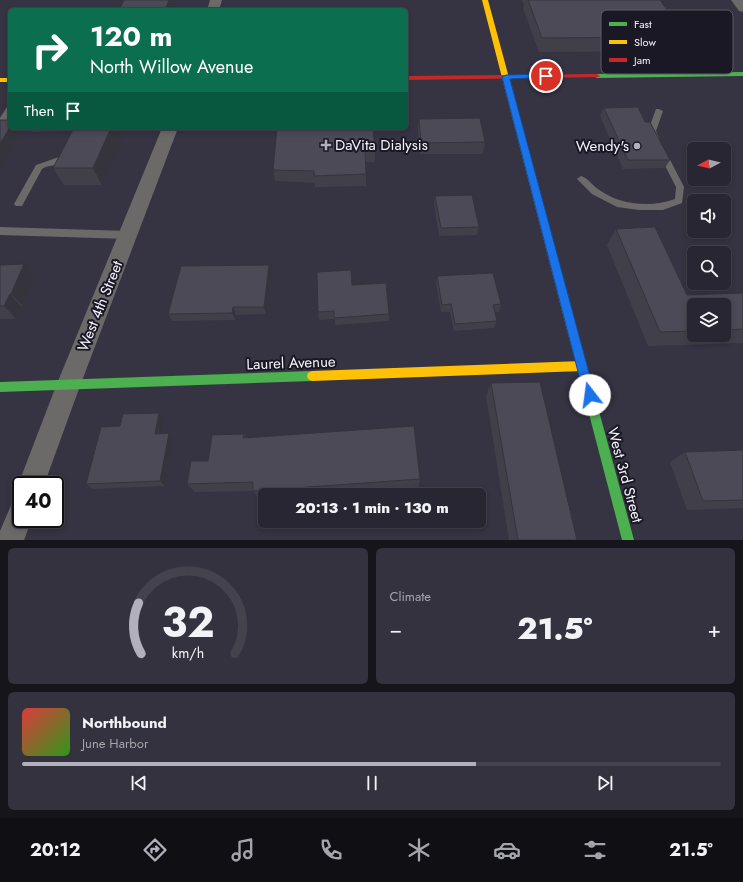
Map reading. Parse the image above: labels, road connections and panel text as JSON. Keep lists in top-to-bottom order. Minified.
{"streets":{"street":["West 4th Street","Laurel Avenue","West 3rd Street"]},"crossings":[["West 4th Street","Laurel Avenue"],["Laurel Avenue","West 3rd Street"]],"places":{"health":["DaVita Dialysis"],"other":["Wendy's"]},"legend":["Fast","Slow","Jam"],"north":"left","page":{"turn":["120 m","North Willow Avenue"],"then":"Then","limit":"40","trip":"20:13 · 1 min · 130 m","tile":"Climate","heat":["−","21.5°","+"],"song":["Northbound","June Harbor"],"tabs":["20:12","21.5°"],"gauge":["32","km/h"]}}
